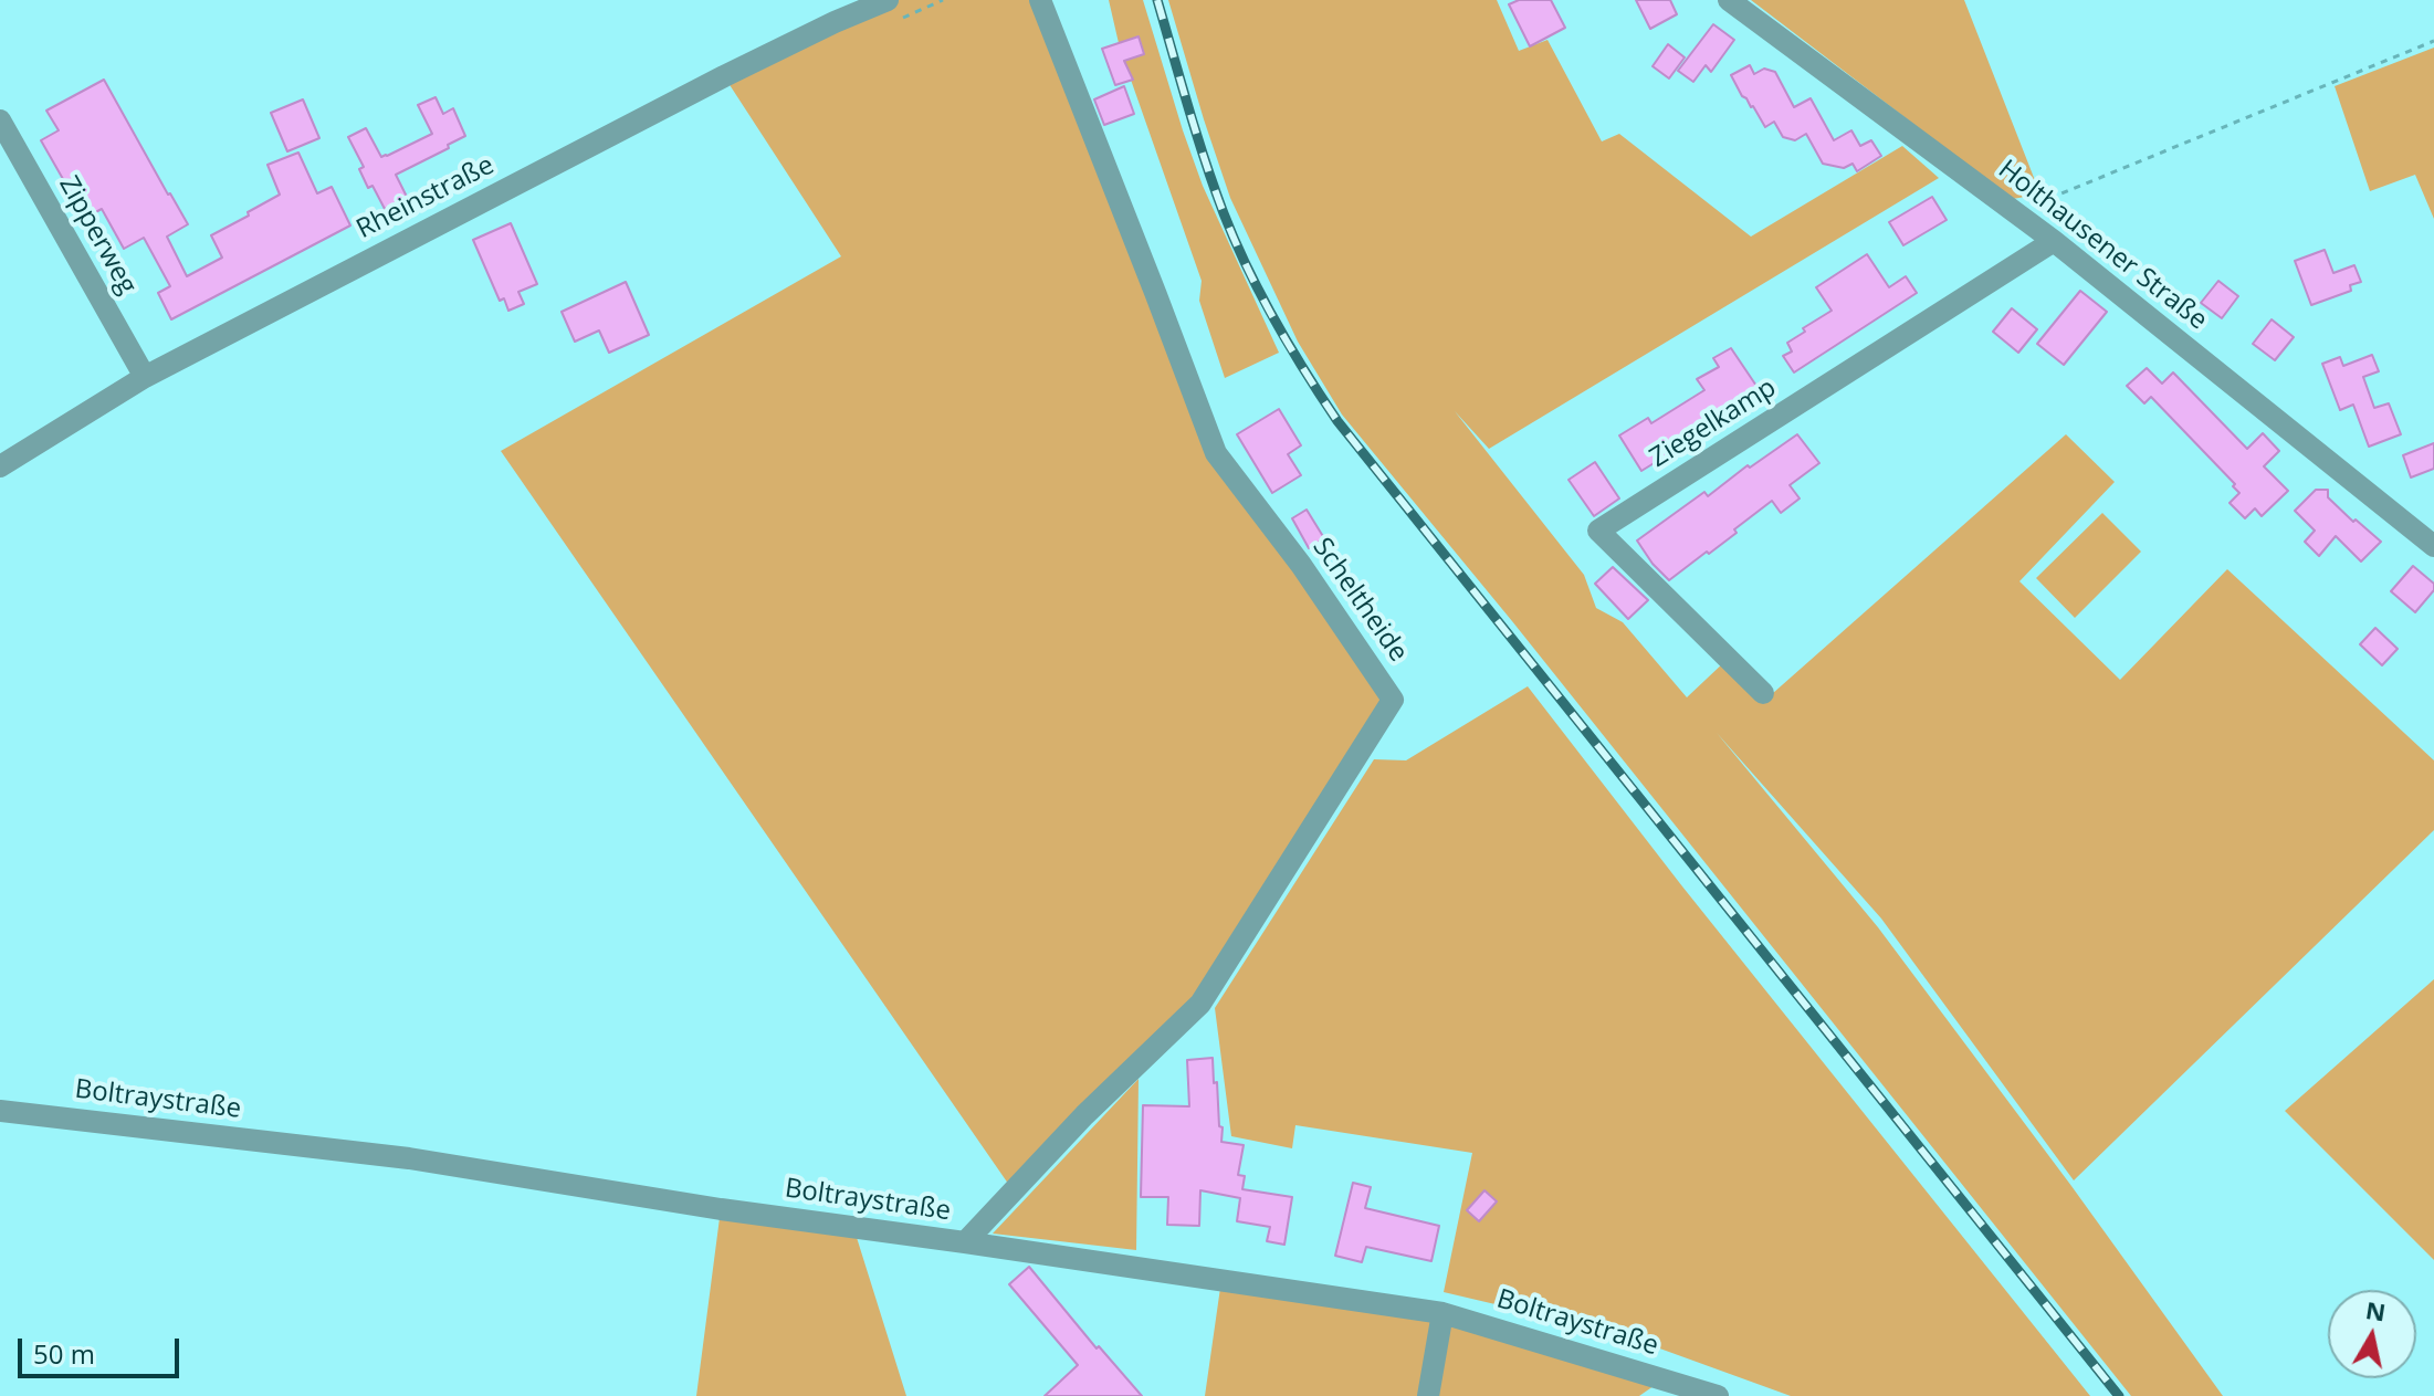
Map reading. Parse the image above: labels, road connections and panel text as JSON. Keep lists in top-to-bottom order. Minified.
{"streets":{"street":["Rheinstraße","Zipperweg","Holthausener Straße","Ziegelkamp","Scheltheide","Boltraystraße"]},"crossings":[["Rheinstraße","Zipperweg"],["Holthausener Straße","Ziegelkamp"],["Scheltheide","Boltraystraße"]],"scale_bar":"50 m","north":"top"}
